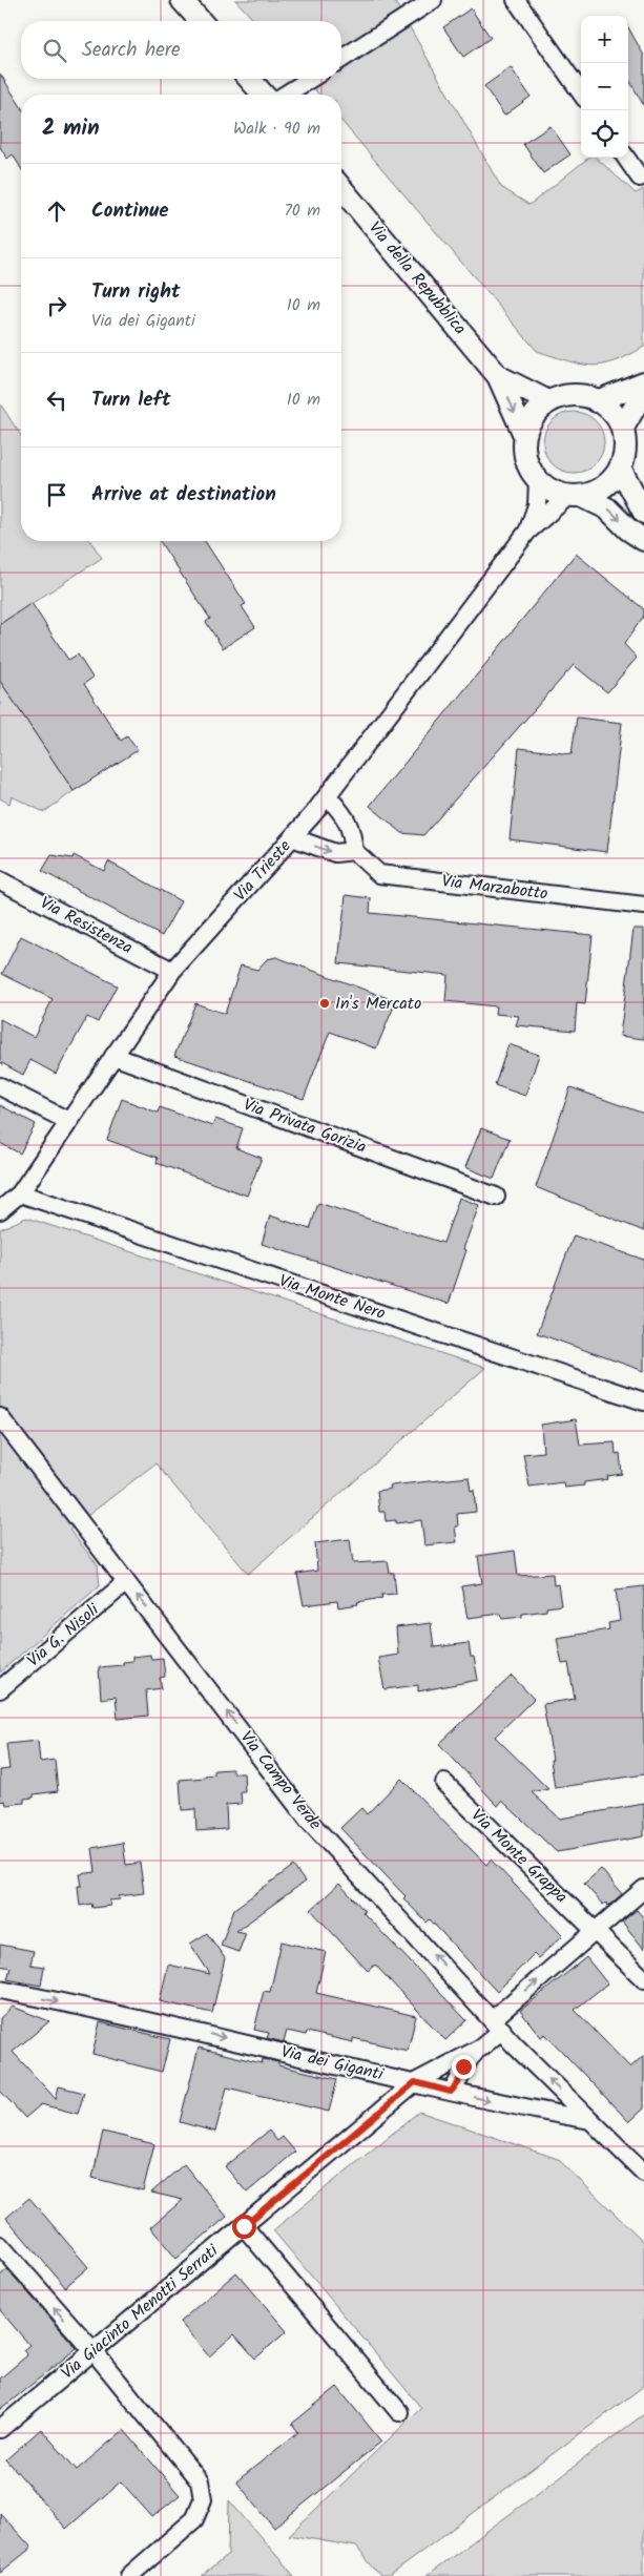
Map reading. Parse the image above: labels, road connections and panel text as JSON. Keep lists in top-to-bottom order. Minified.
{"streets":{"street":["Via della Repubblica","Via Trieste","Via Marzabotto","Via Resistenza","Via Privata Gorizia","Via Monte Nero","Via G. Nisoli","Via Campo Verde","Via Monte Grappa","Via dei Giganti","Via Giacinto Menotti Serrati"]},"crossings":[["Via della Repubblica","Via Trieste"],["Via Trieste","Via Resistenza"],["Via Trieste","Via Privata Gorizia"],["Via Trieste","Via Monte Nero"],["Via G. Nisoli","Via Campo Verde"],["Via Campo Verde","Via dei Giganti"],["Via Campo Verde","Via Giacinto Menotti Serrati"],["Via Monte Grappa","Via Giacinto Menotti Serrati"],["Via dei Giganti","Via Giacinto Menotti Serrati"]],"one_way":["Via Campo Verde","Via dei Giganti"],"places":["In's Mercato"],"page":{"map_buttons":["+","−"],"search":"Search here","heading":["2 min","Walk · 90 m"],"list":[["Continue","70 m"],["Turn right","Via dei Giganti","10 m"],["Turn left","10 m"],"Arrive at destination"]}}
